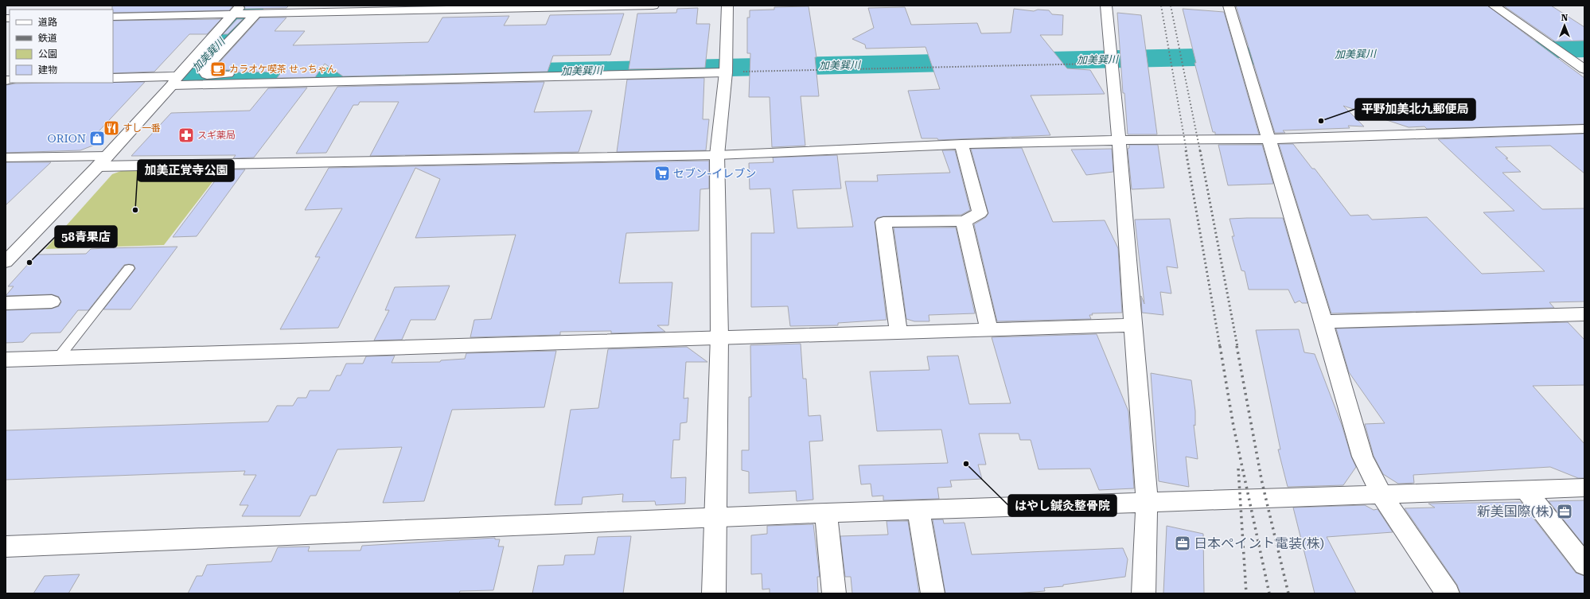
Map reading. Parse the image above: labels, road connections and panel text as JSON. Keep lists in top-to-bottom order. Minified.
{"water":["加美巽川"],"places":{"cafe":["カラオケ喫茶 せっちゃん"],"other":["平野加美北九郵便局","加美正覚寺公園","58青果店","はやし鍼灸整骨院"],"restaurant":["すし一番"],"pharmacy":["スギ薬局"],"shop":["ORION"],"supermarket":["セブン-イレブン"],"office":["新美国際(株)","日本ペイント電装(株)"]},"legend":["道路","鉄道","公園","建物"],"north":"top"}
